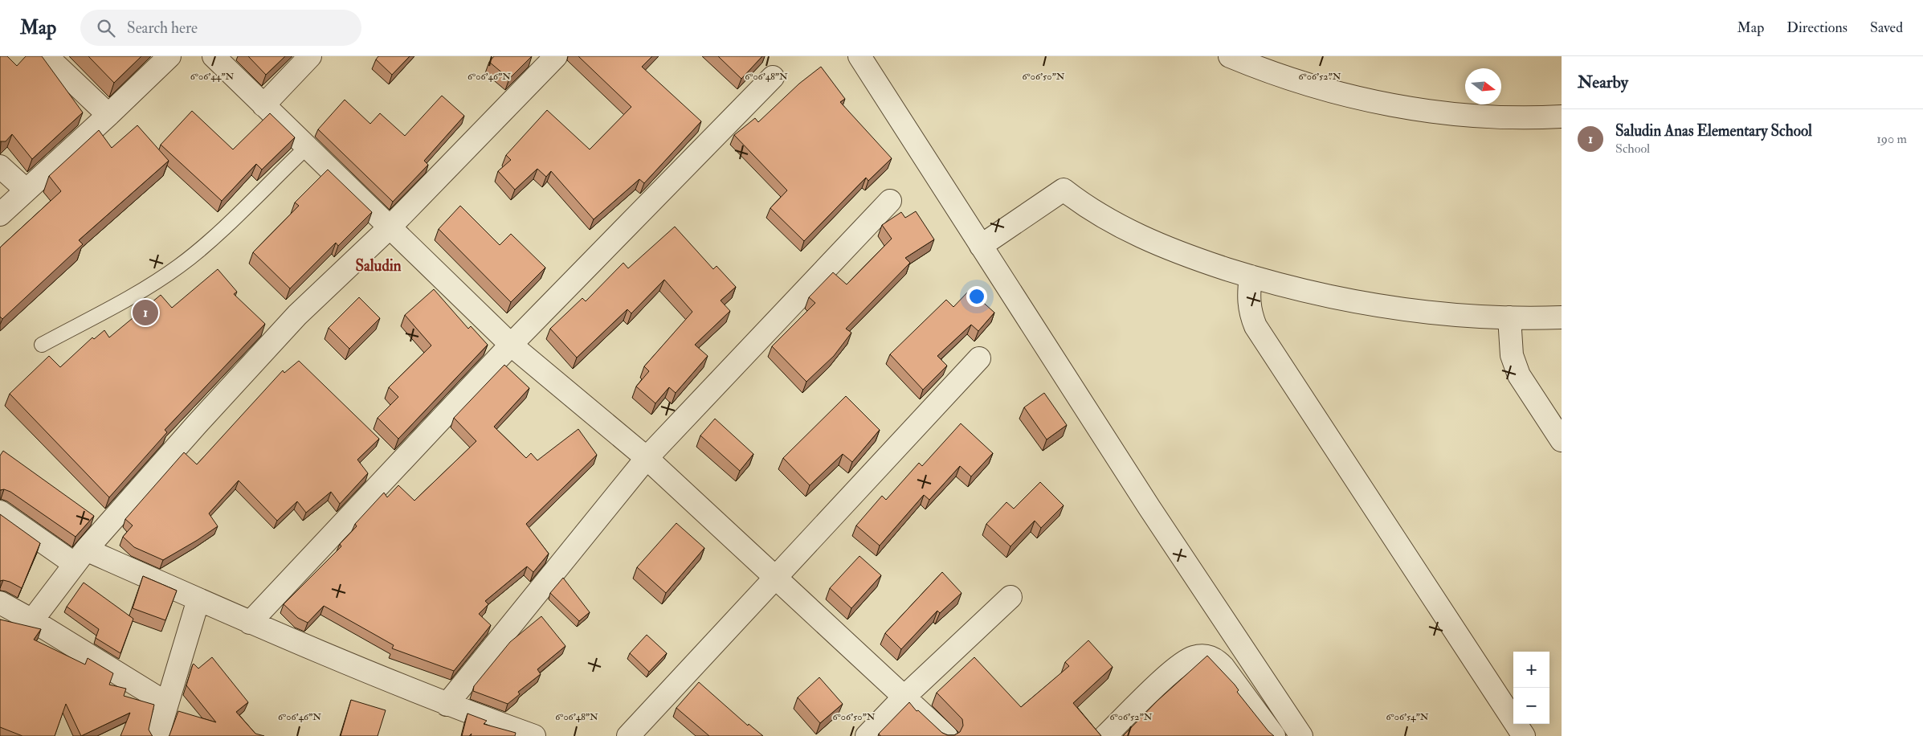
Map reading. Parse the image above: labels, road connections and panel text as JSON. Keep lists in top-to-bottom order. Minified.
{"districts":["Saludin"],"north":"right","page":{"header":"Map","search":"Search here","nav":["Map","Directions","Saved"],"heading":"Nearby","list":[{"mark":"1","name":"Saludin Anas Elementary School","note":"School","value":"190 m"}],"pins":"1","map_buttons":["+","−"]},"coordinates":["6°06'44\"N","6°06'46\"N","6°06'48\"N","6°06'50\"N","6°06'52\"N","6°06'54\"N"]}
